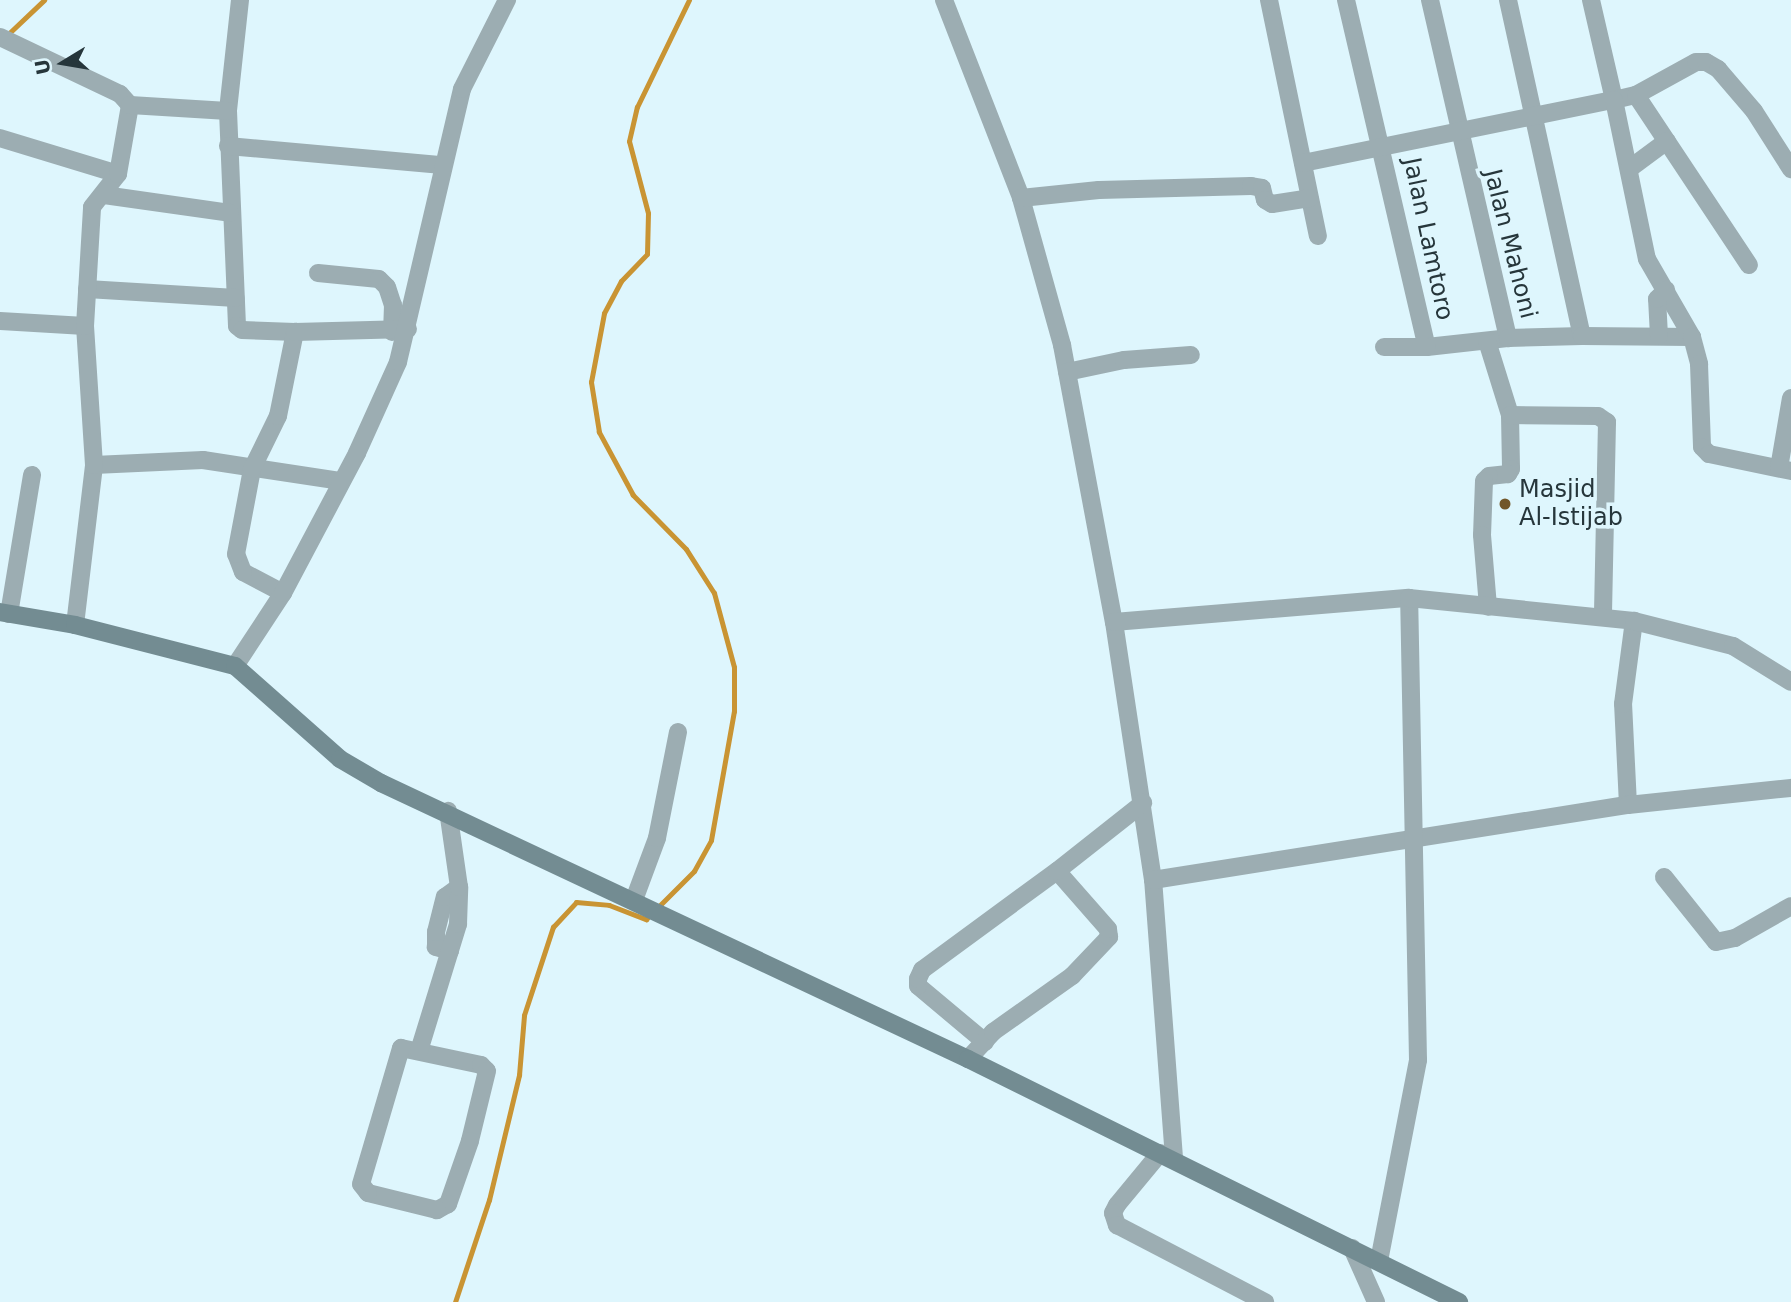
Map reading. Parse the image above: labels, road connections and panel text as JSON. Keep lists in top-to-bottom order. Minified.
{"streets":{"street":["Jalan Lamtoro","Jalan Mahoni"]},"crossings":[["Jalan Lamtoro","Jalan Mahoni"]],"places":["Masjid Al-Istijab"],"north":"left"}
